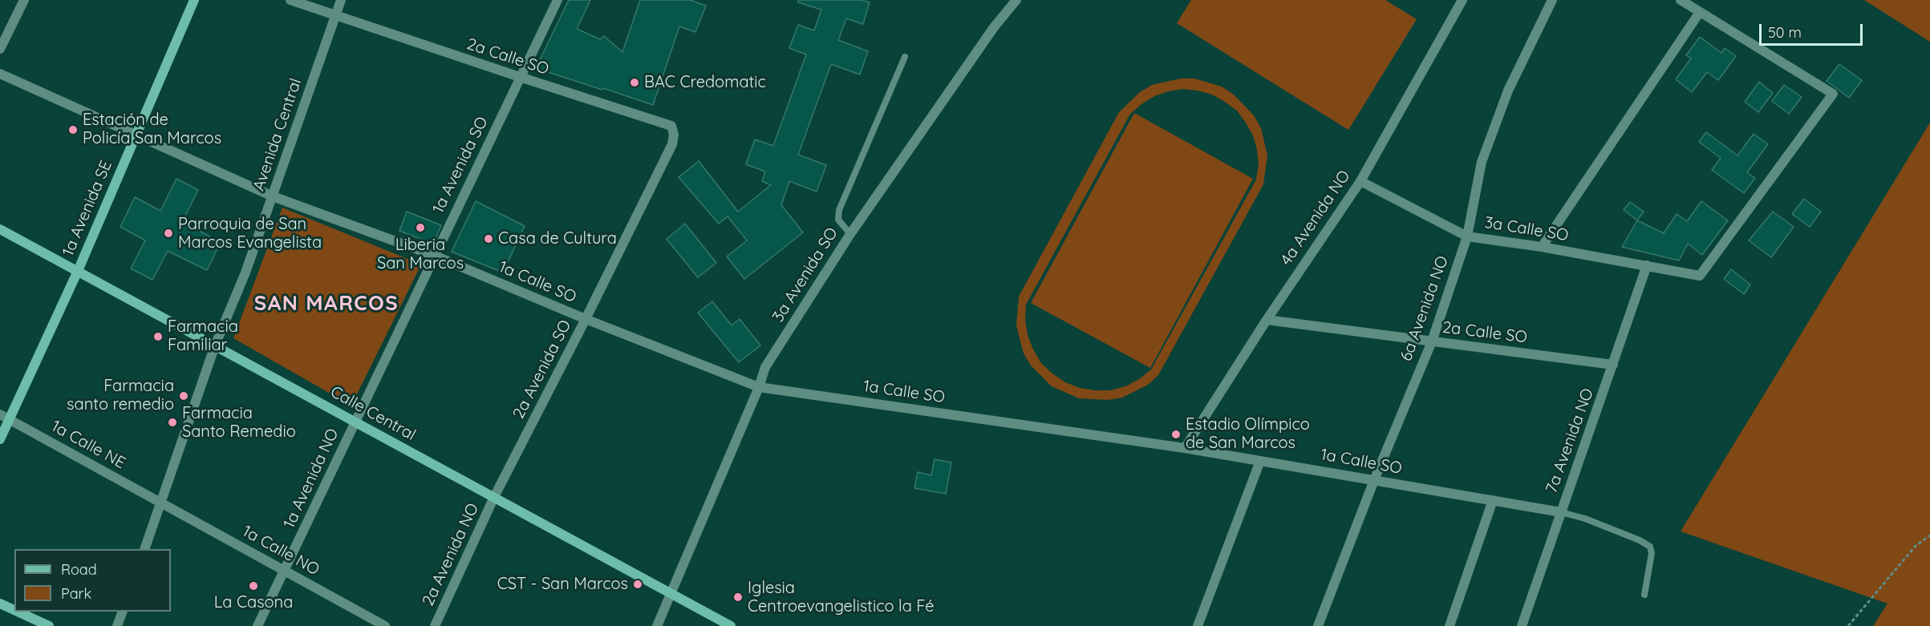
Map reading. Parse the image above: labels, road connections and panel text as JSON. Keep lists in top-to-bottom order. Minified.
{"streets":{"main road":["1a Avenida SE","Calle Central"],"street":["2a Calle SO","Avenida Central","1a Avenida SO","4a Avenida NO","3a Calle SO","3a Avenida SO","1a Calle SO","6a Avenida NO","2a Avenida SO","7a Avenida NO","1a Calle NE","1a Avenida NO","1a Calle NO","2a Avenida NO"]},"crossings":[["2a Calle SO","Avenida Central"],["2a Calle SO","1a Avenida SO"],["2a Calle SO","4a Avenida NO"],["2a Calle SO","6a Avenida NO"],["2a Calle SO","2a Avenida SO"],["2a Calle SO","7a Avenida NO"],["Avenida Central","1a Calle SO"],["Avenida Central","Calle Central"],["Avenida Central","1a Calle NE"],["Avenida Central","1a Calle NO"],["1a Avenida SO","1a Calle SO"],["1a Avenida SO","Calle Central"],["1a Avenida SO","1a Avenida NO"],["1a Avenida SE","1a Calle SO"],["1a Avenida SE","Calle Central"],["1a Avenida SE","1a Calle NE"],["4a Avenida NO","3a Calle SO"],["4a Avenida NO","1a Calle SO"],["3a Calle SO","6a Avenida NO"],["3a Calle SO","7a Avenida NO"],["3a Avenida SO","1a Calle SO"],["3a Avenida SO","Calle Central"],["1a Calle SO","6a Avenida NO"],["1a Calle SO","2a Avenida SO"],["1a Calle SO","7a Avenida NO"],["2a Avenida SO","Calle Central"],["2a Avenida SO","2a Avenida NO"],["Calle Central","1a Avenida NO"],["Calle Central","2a Avenida NO"],["1a Calle NE","1a Calle NO"],["1a Avenida NO","1a Calle NO"]],"districts":["SAN MARCOS"],"places":["BAC Credomatic","Estación de Policía San Marcos","Liberia San Marcos","Parroquia de San Marcos Evangelista","Casa de Cultura","Farmacia Familiar","Farmacia santo remedio","Farmacia Santo Remedio","Estadio Olímpico de San Marcos","CST - San Marcos","La Casona","Iglesia Centroevangelistico la Fé"],"legend":["Road","Park"],"scale_bar":"50 m"}
